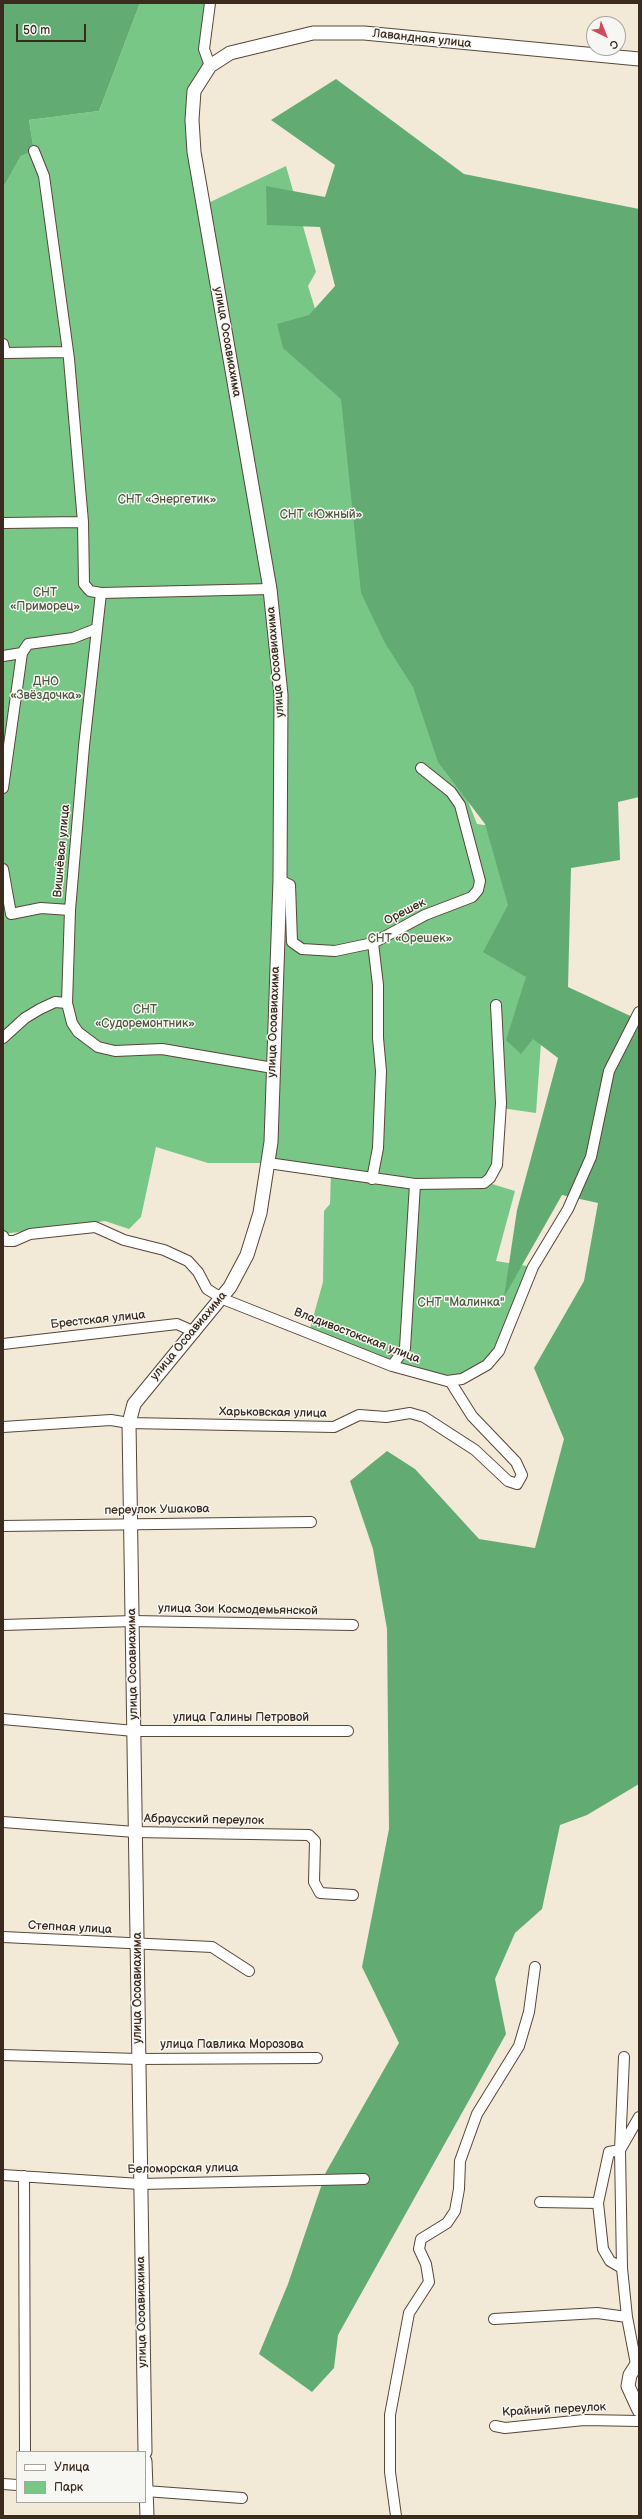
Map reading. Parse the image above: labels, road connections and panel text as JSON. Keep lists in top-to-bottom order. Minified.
{"streets":{"street":["Лавандная улица","улица Осоавиахима","Вишнёвая улица","Орешек","Брестская улица","Владивостокская улица","Харьковская улица","переулок Ушакова","улица Зои Космодемьянской","улица Галины Петровой","Абраусский переулок","Степная улица","улица Павлика Морозова","Беломорская улица","Крайний переулок"]},"crossings":[["Лавандная улица","улица Осоавиахима"],["улица Осоавиахима","Вишнёвая улица"],["улица Осоавиахима","Орешек"],["улица Осоавиахима","Брестская улица"],["улица Осоавиахима","Владивостокская улица"],["улица Осоавиахима","Харьковская улица"],["улица Осоавиахима","переулок Ушакова"],["улица Осоавиахима","улица Зои Космодемьянской"],["улица Осоавиахима","улица Галины Петровой"],["улица Осоавиахима","Абраусский переулок"],["улица Осоавиахима","Степная улица"],["улица Осоавиахима","улица Павлика Морозова"],["улица Осоавиахима","Беломорская улица"],["Владивостокская улица","Харьковская улица"]],"parks":["СНТ «Энергетик»","СНТ «Южный»","СНТ «Приморец»","ДНО «Звёздочка»","СНТ «Орешек»","СНТ «Судоремонтник»","СНТ \"Малинка\""],"legend":["Улица","Парк"],"scale_bar":"50 m","north":"bottom right"}
